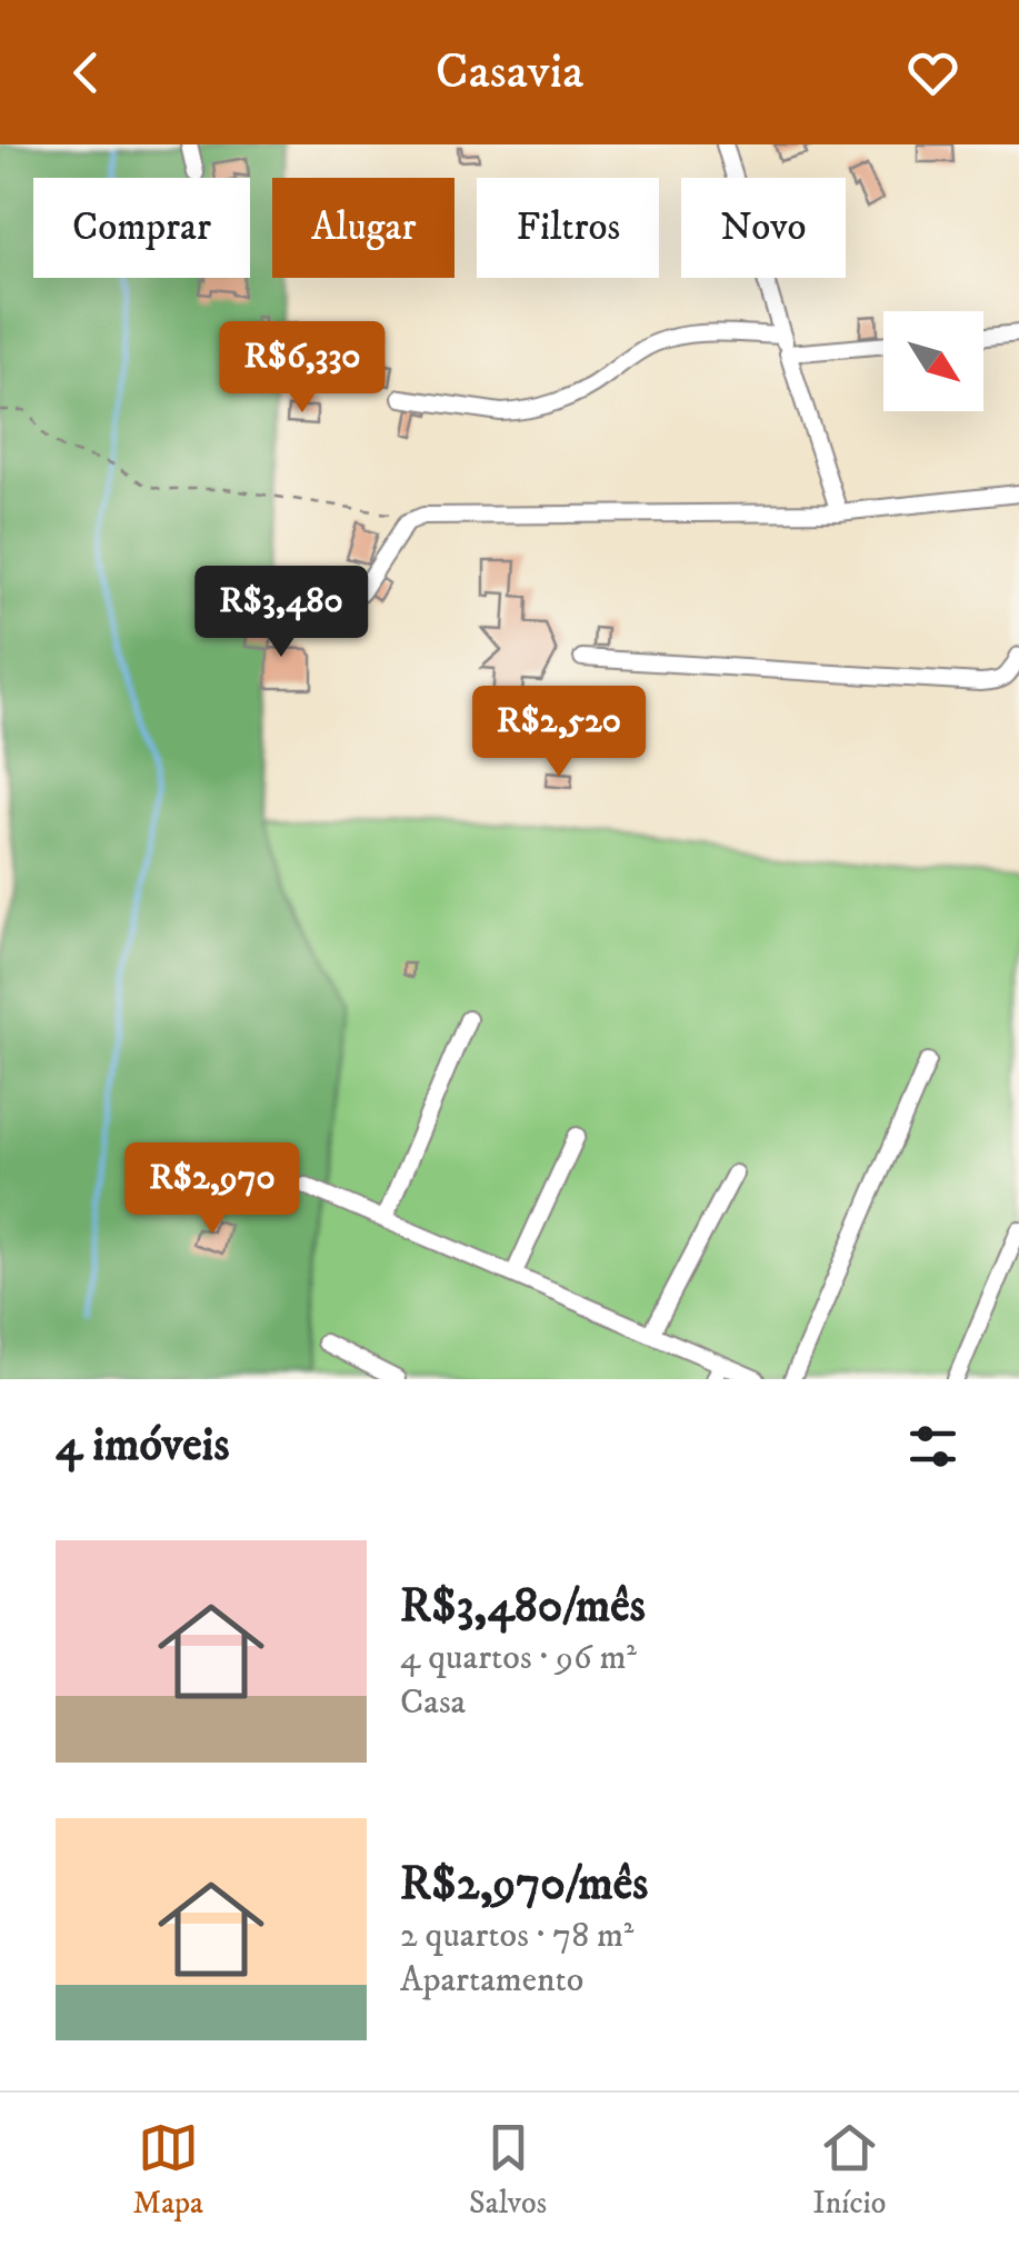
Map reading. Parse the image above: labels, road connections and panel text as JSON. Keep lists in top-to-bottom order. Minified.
{"north":"bottom right","page":{"header":"Casavia","chip":["Comprar","Alugar","Filtros","Novo"],"price":["R$6,330","R$3,480","R$2,520","R$2,970"],"heading":"4 imóveis","list":[{"name":"R$3,480/mês","note":"4 quartos · 96 m² · Casa"},{"name":"R$2,970/mês","note":"2 quartos · 78 m² · Apartamento"}],"tabs":["Mapa","Salvos","Início"]}}
